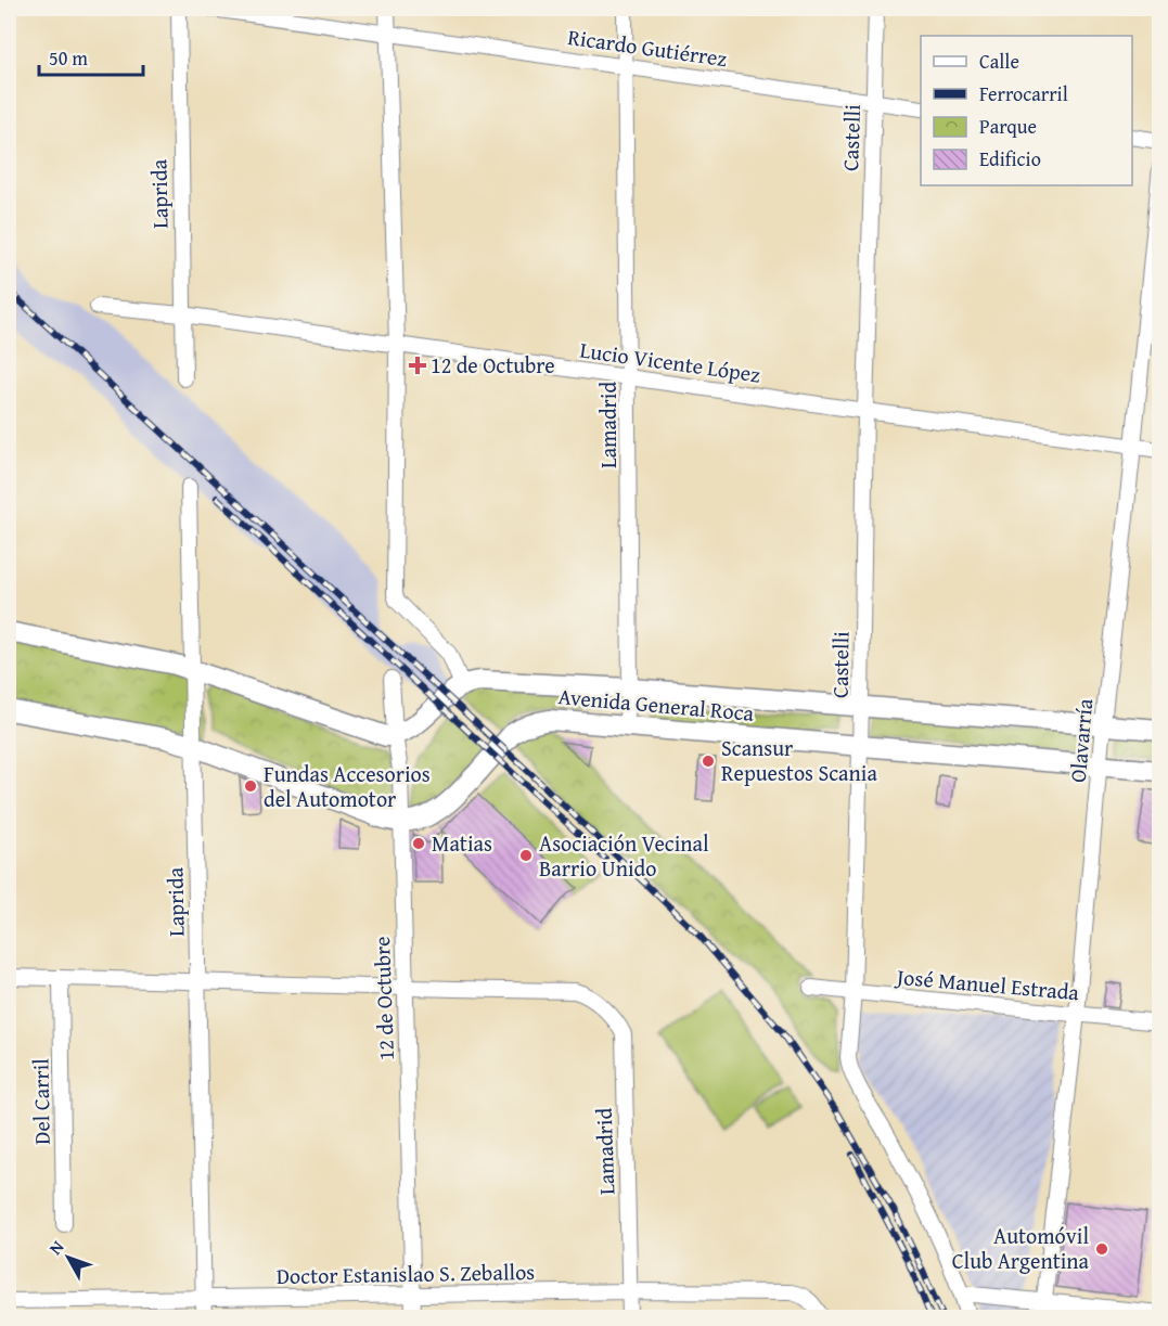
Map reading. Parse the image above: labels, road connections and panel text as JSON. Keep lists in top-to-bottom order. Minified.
{"streets":{"main road":["Avenida General Roca"],"street":["Ricardo Gutiérrez","Castelli","Laprida","Lucio Vicente López","Lamadrid","Olavarría","José Manuel Estrada","12 de Octubre","Del Carril","Doctor Estanislao S. Zeballos"]},"crossings":[["Ricardo Gutiérrez","Castelli"],["Ricardo Gutiérrez","Lamadrid"],["Castelli","Lucio Vicente López"],["Castelli","Avenida General Roca"],["Castelli","José Manuel Estrada"],["Laprida","Lucio Vicente López"],["Laprida","Doctor Estanislao S. Zeballos"],["Lucio Vicente López","Lamadrid"],["Lucio Vicente López","Olavarría"],["Lamadrid","Avenida General Roca"],["Lamadrid","12 de Octubre"],["Lamadrid","Doctor Estanislao S. Zeballos"],["Avenida General Roca","Olavarría"],["Avenida General Roca","12 de Octubre"],["Olavarría","José Manuel Estrada"],["12 de Octubre","Doctor Estanislao S. Zeballos"]],"places":{"health":["12 de Octubre"],"other":["Scansur Repuestos Scania","Fundas Accesorios del Automotor","Matias","Asociación Vecinal Barrio Unido","Automóvil Club Argentina"]},"legend":["Calle","Ferrocarril","Parque","Edificio"],"scale_bar":"50 m","north":"top left"}
